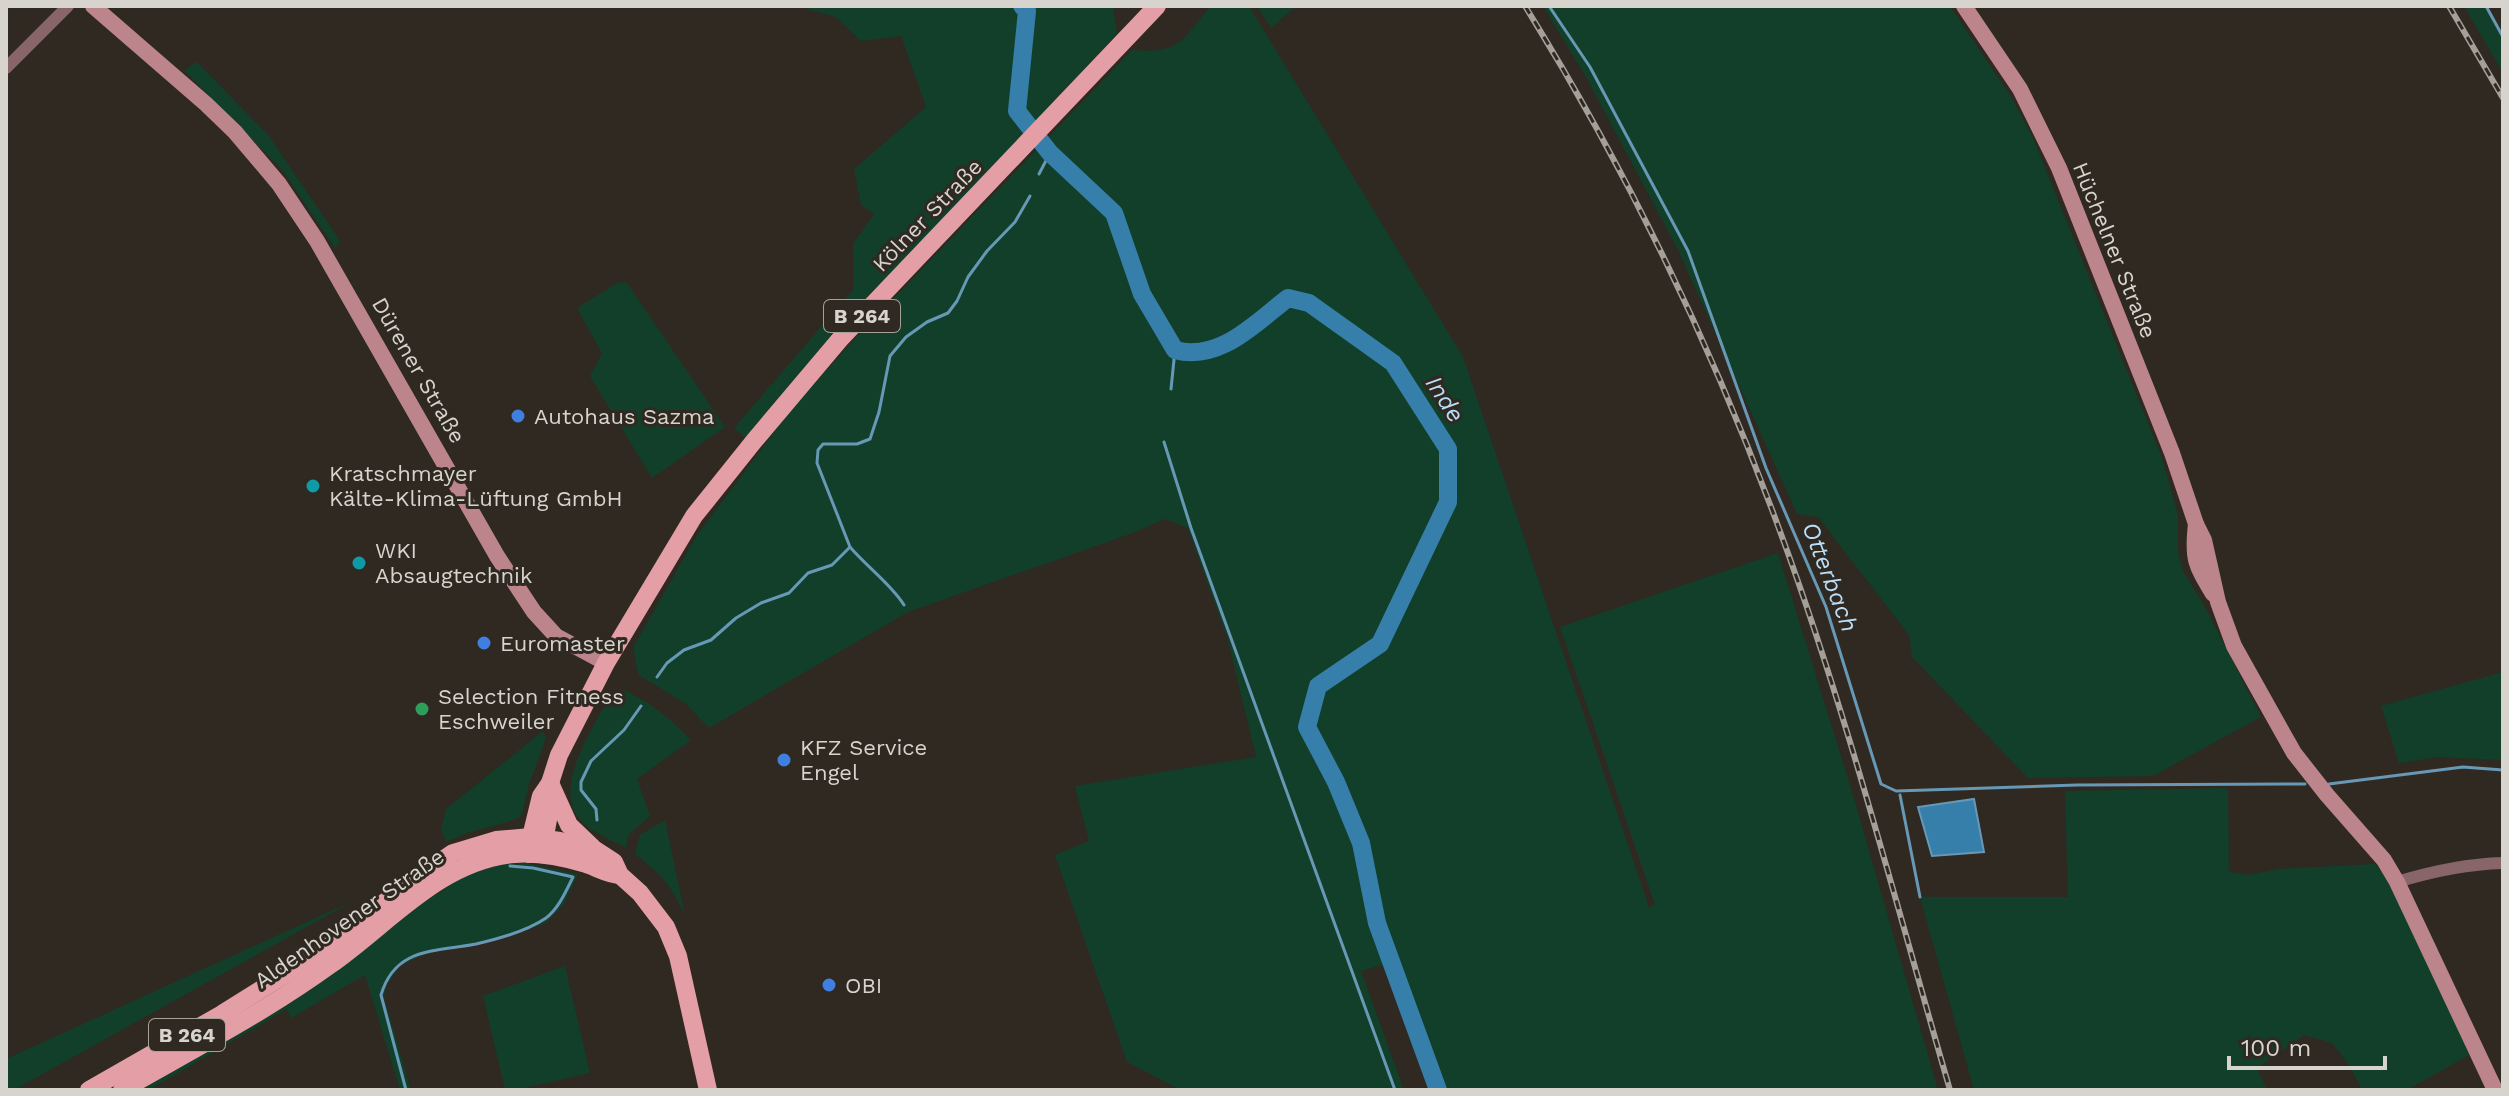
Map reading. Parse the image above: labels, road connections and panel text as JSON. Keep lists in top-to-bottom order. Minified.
{"streets":{"main road":["Kölner Straße","B 264","Aldenhovener Straße"],"street":["Hüchelner Straße","Dürener Straße"]},"crossings":[["Kölner Straße","B 264"],["Kölner Straße","Dürener Straße"],["B 264","Dürener Straße"],["B 264","Aldenhovener Straße"]],"water":["Inde","Otterbach"],"places":["Autohaus Sazma","Kratschmayer Kälte-Klima-Lüftung GmbH","WKI Absaugtechnik","Euromaster","Selection Fitness Eschweiler","KFZ Service Engel","OBI"],"scale_bar":"100 m"}
